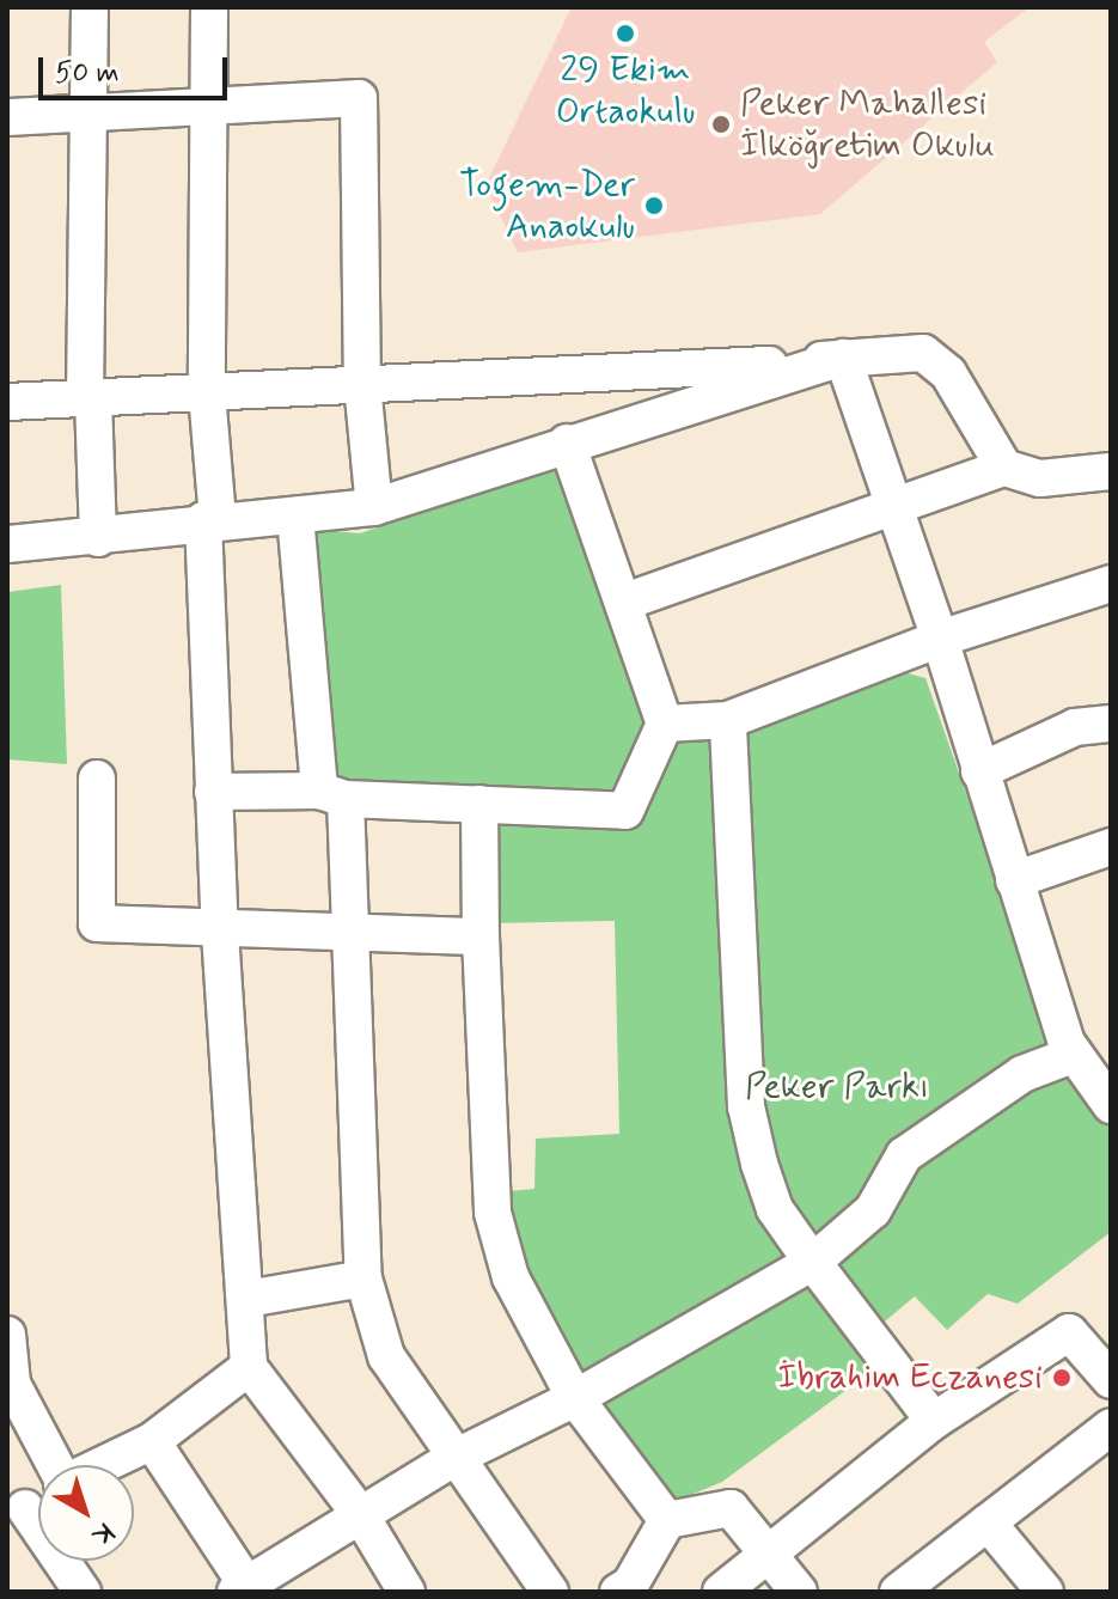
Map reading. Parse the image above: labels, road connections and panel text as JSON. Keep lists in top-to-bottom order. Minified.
{"parks":["Peker Parkı"],"places":["29 Ekim Ortaokulu","Peker Mahallesi İlköğretim Okulu","Togem-Der Anaokulu","İbrahim Eczanesi"],"scale_bar":"50 m","north":"bottom right"}
